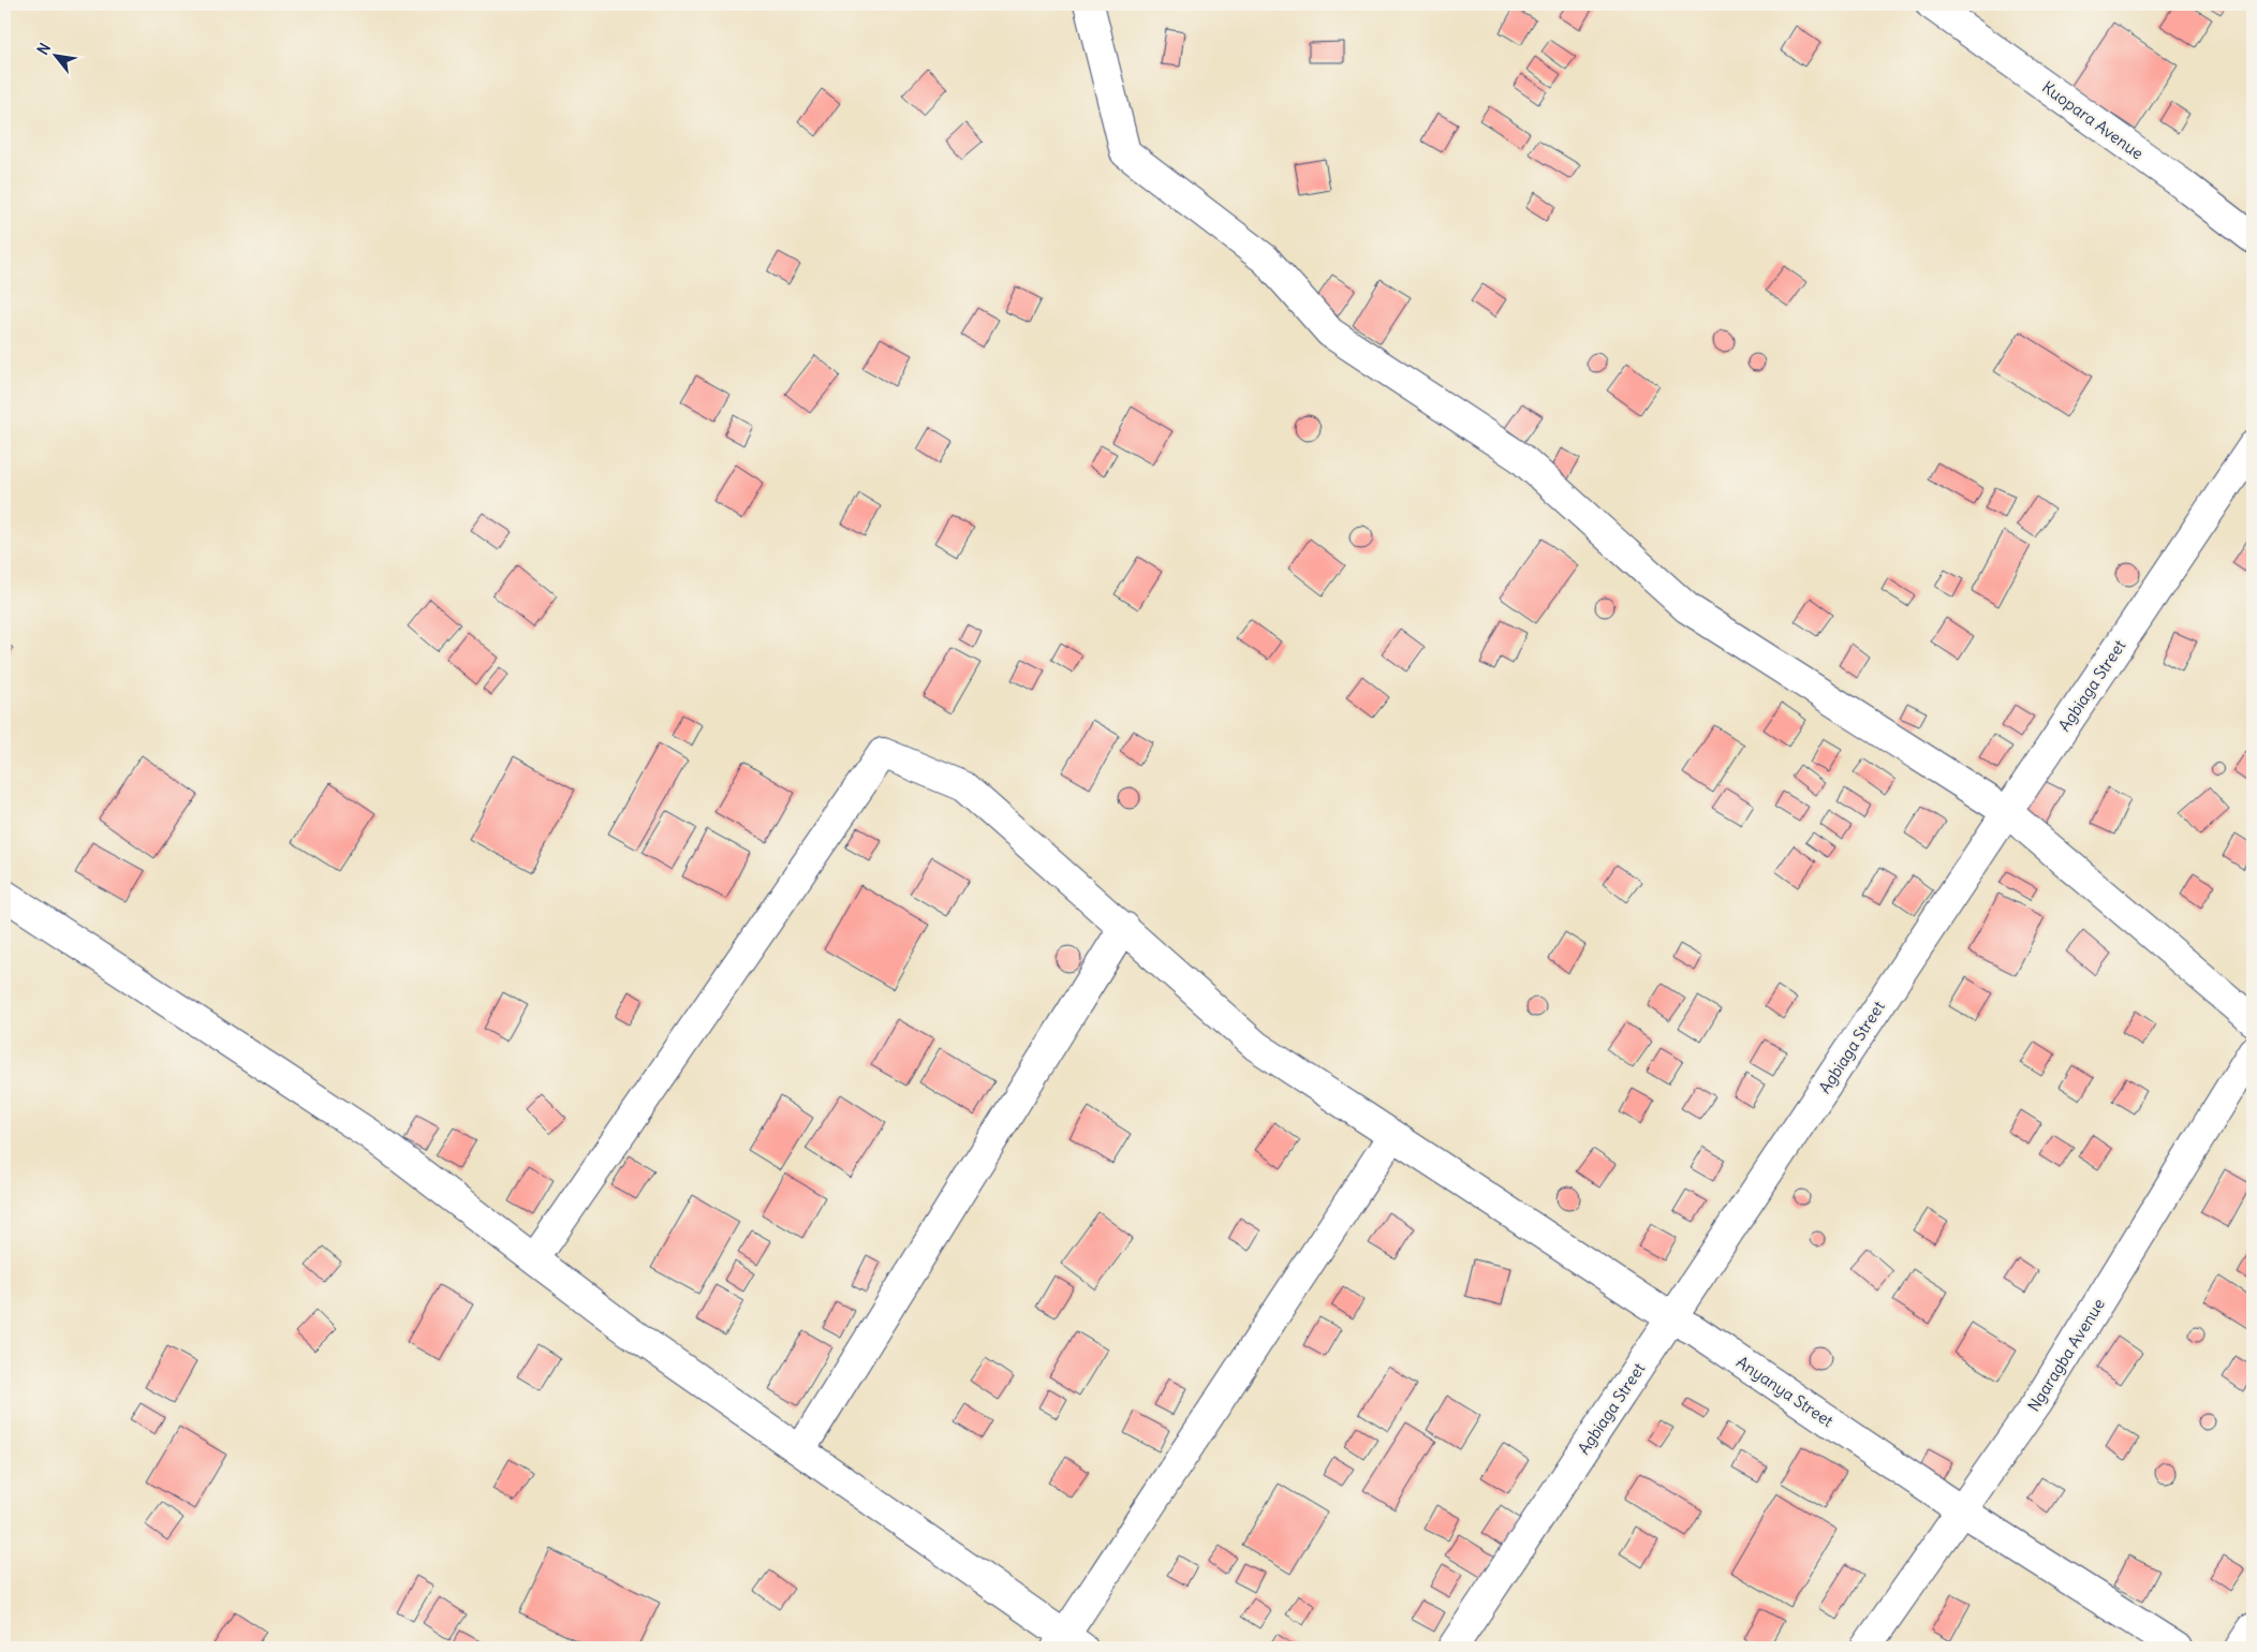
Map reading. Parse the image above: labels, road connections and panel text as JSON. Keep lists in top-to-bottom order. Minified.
{"streets":{"street":["Kuopara Avenue","Agbiaga Street","Ngaragba Avenue","Anyanya Street"]},"crossings":[["Agbiaga Street","Anyanya Street"],["Ngaragba Avenue","Anyanya Street"]],"north":"top left"}
